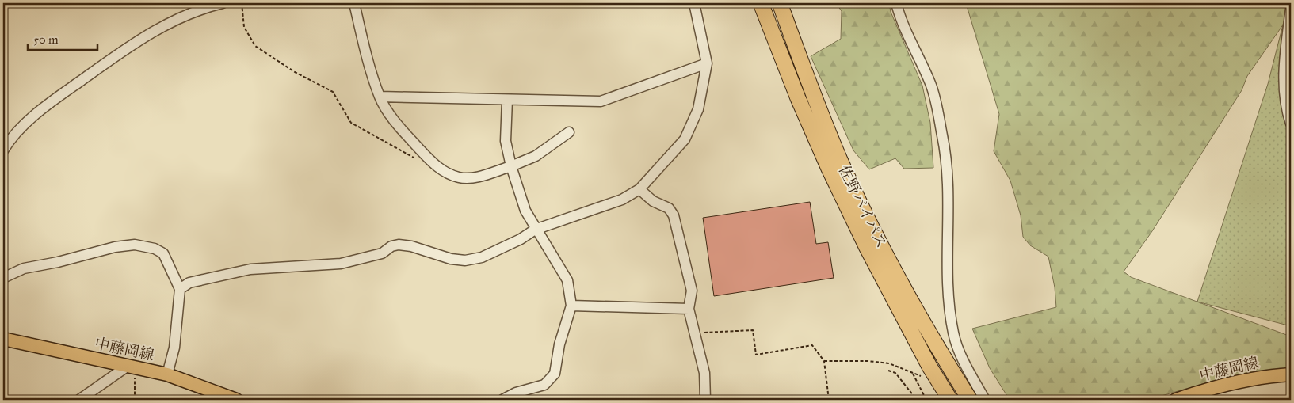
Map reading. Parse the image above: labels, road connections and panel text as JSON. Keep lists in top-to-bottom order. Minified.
{"streets":{"highway":["佐野バイパス"],"main road":["中藤岡線"]},"scale_bar":"50 m"}
